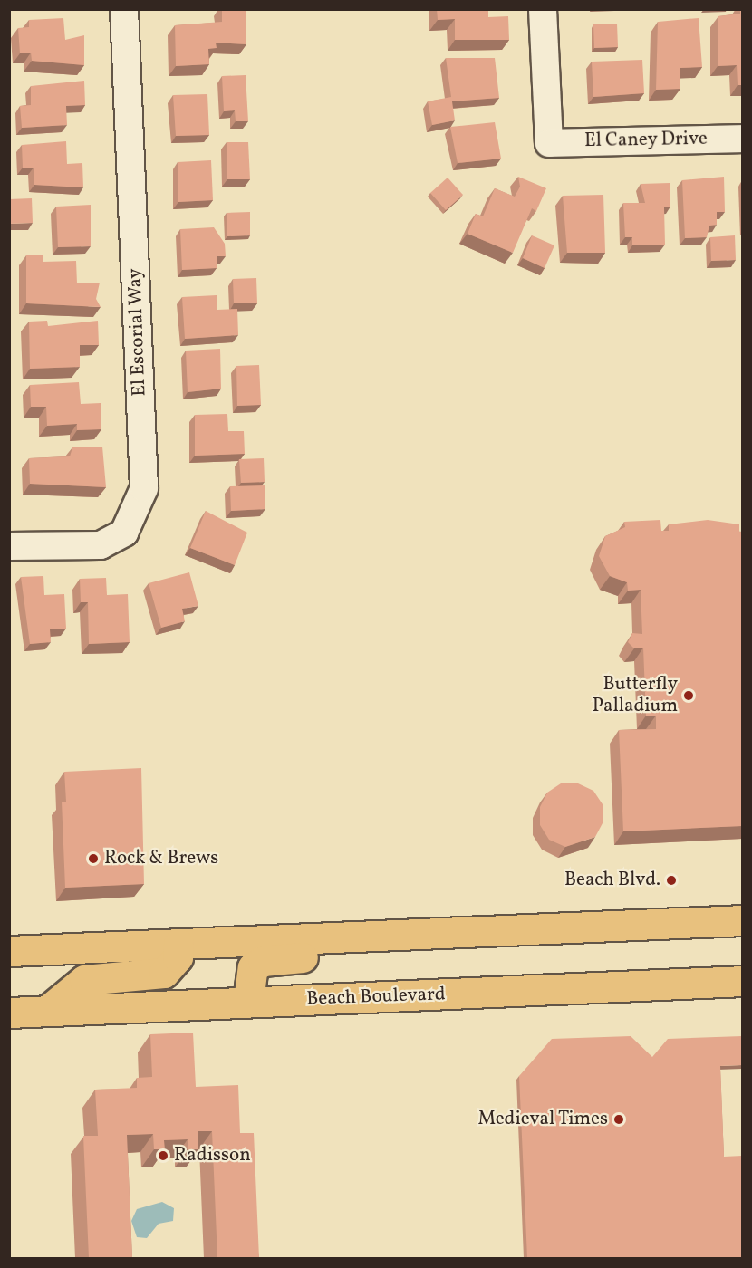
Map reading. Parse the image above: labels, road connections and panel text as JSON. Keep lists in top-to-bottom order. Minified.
{"streets":{"main road":["Beach Boulevard"],"street":["El Caney Drive","El Escorial Way"]},"places":["Butterfly Palladium","Rock & Brews","Beach Blvd.","Medieval Times","Radisson"]}
